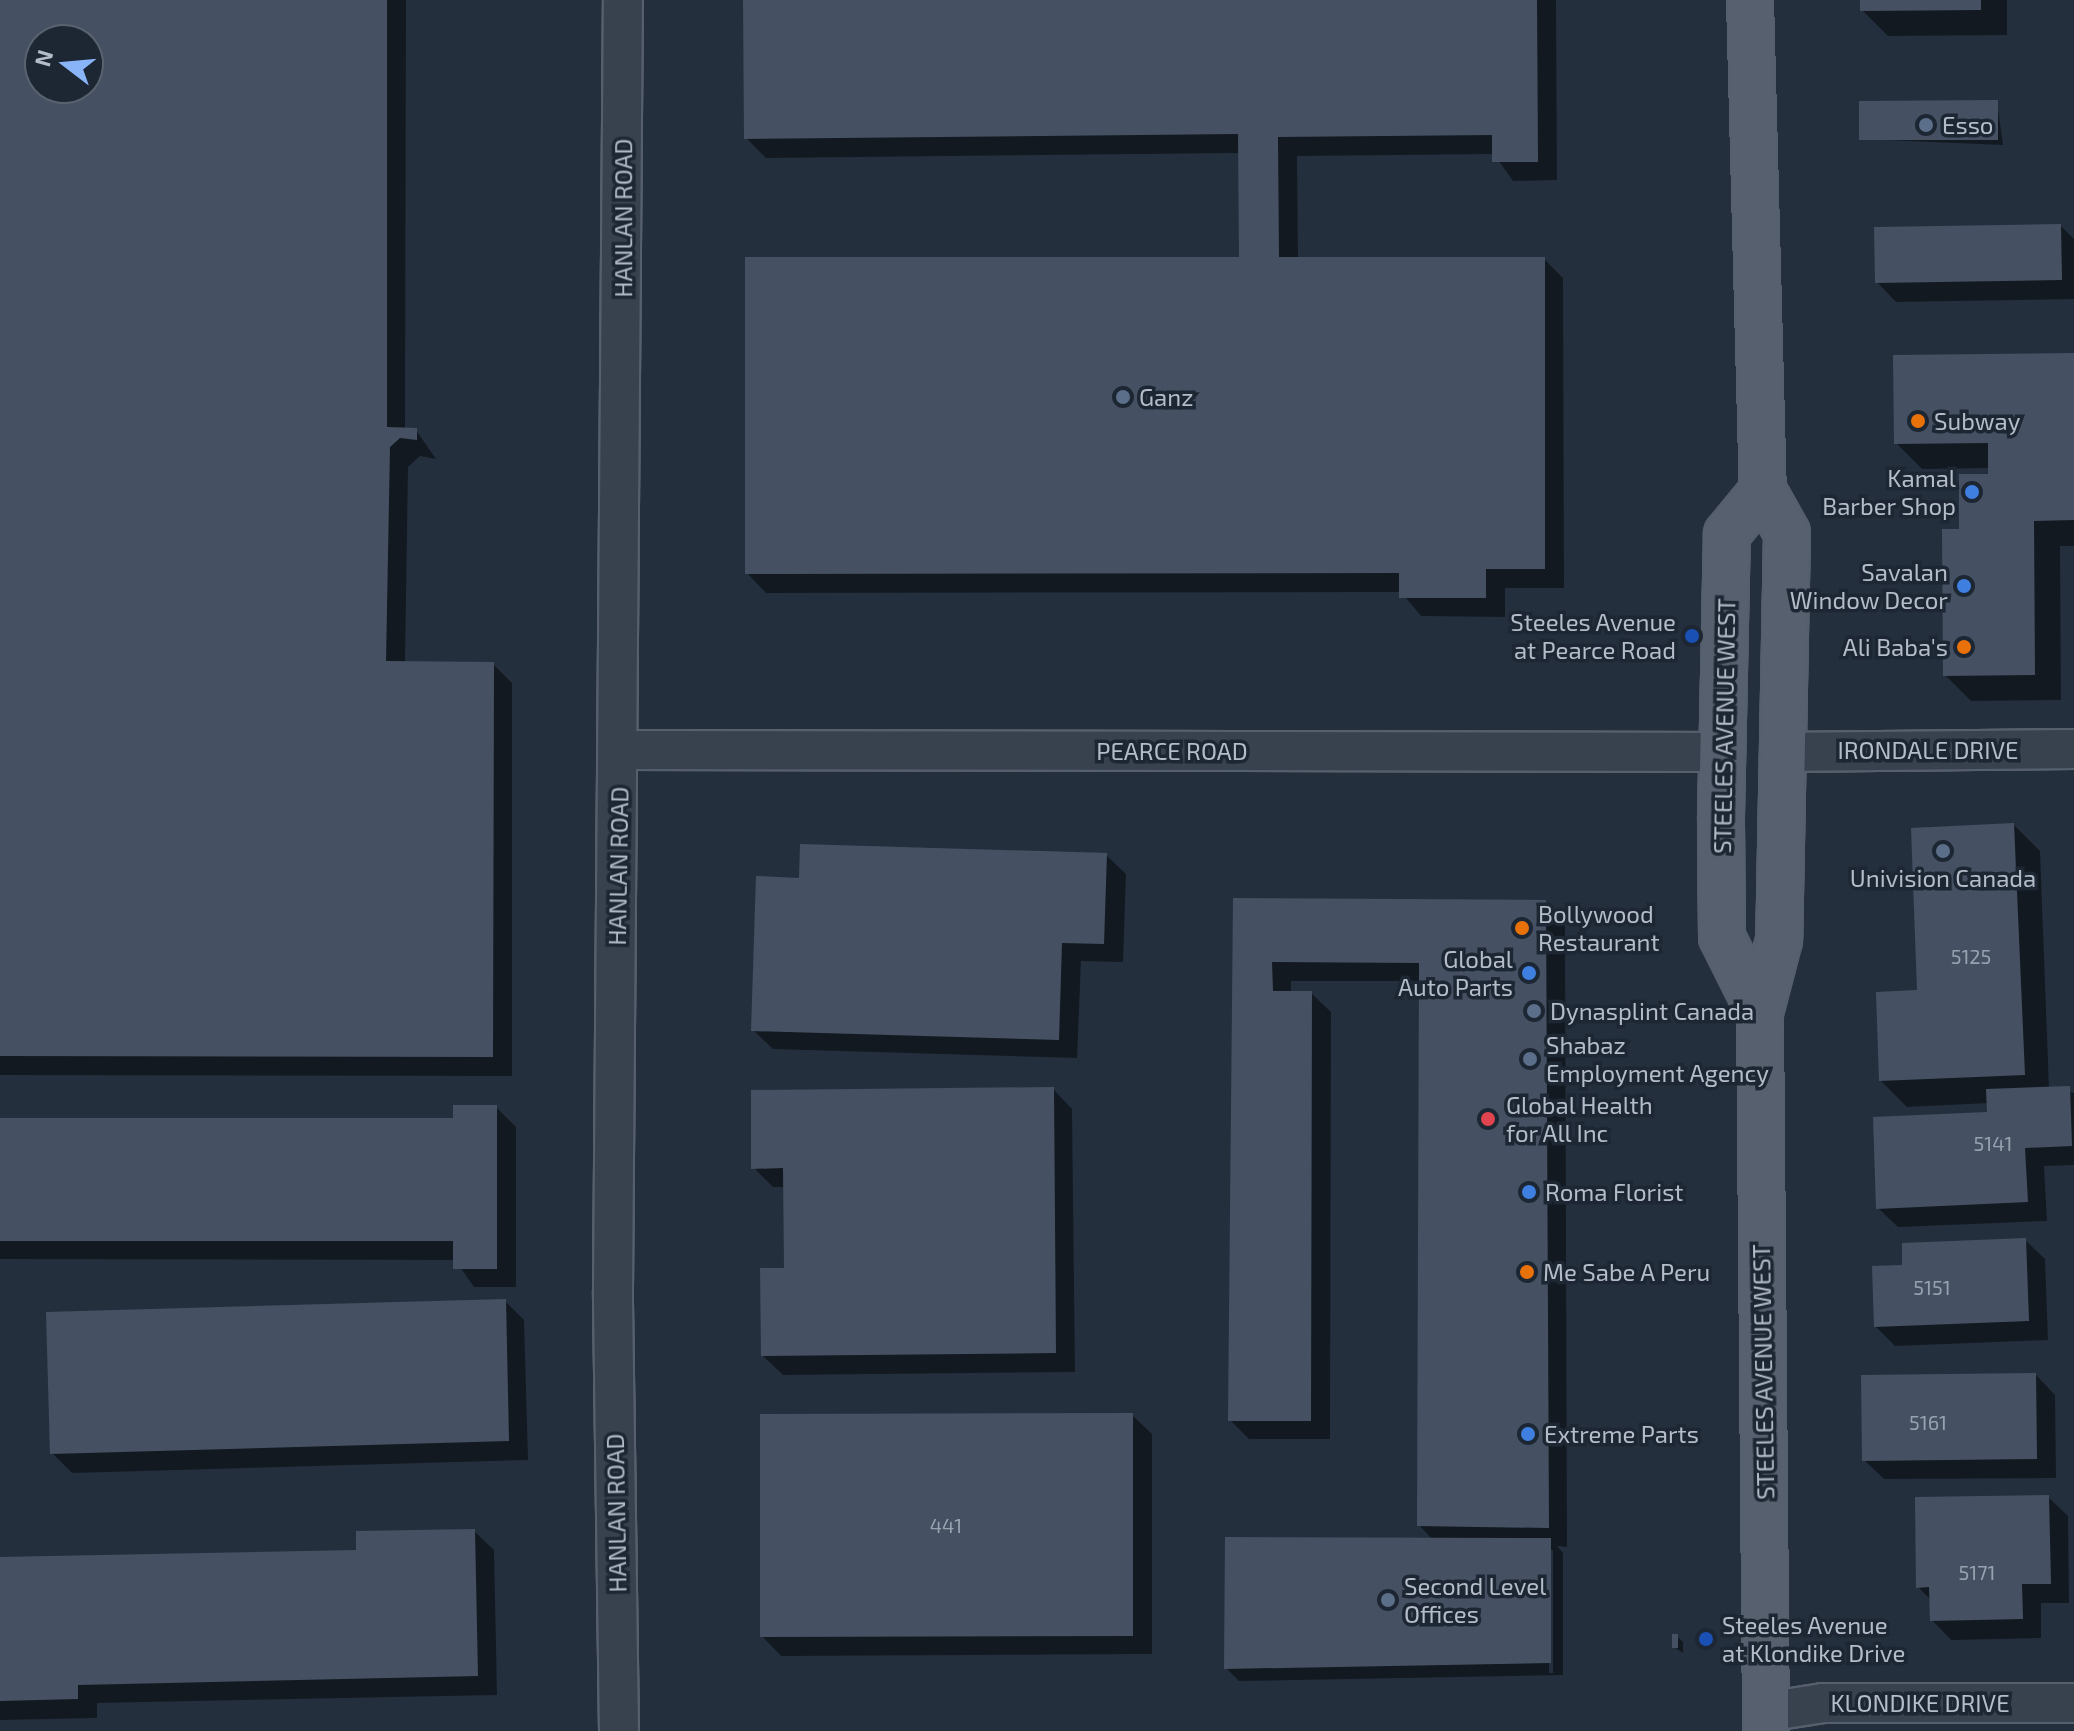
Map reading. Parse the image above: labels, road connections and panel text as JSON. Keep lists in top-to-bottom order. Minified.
{"streets":{"main road":["STEELES AVENUE WEST"],"street":["HANLAN ROAD","IRONDALE DRIVE","PEARCE ROAD","KLONDIKE DRIVE"]},"crossings":[["HANLAN ROAD","PEARCE ROAD"],["STEELES AVENUE WEST","IRONDALE DRIVE"],["STEELES AVENUE WEST","PEARCE ROAD"],["STEELES AVENUE WEST","KLONDIKE DRIVE"]],"places":["Esso","Ganz","Subway","Kamal Barber Shop","Savalan Window Decor","Steeles Avenue at Pearce Road","Ali Baba's","Univision Canada","Bollywood Restaurant","Global Auto Parts","Dynasplint Canada","Shabaz Employment Agency","Global Health for All Inc","Roma Florist","Me Sabe A Peru","Extreme Parts","Second Level Offices","Steeles Avenue at Klondike Drive"],"house_numbers":["5125","5141","5151","5161","441","5171"],"north":"left"}
